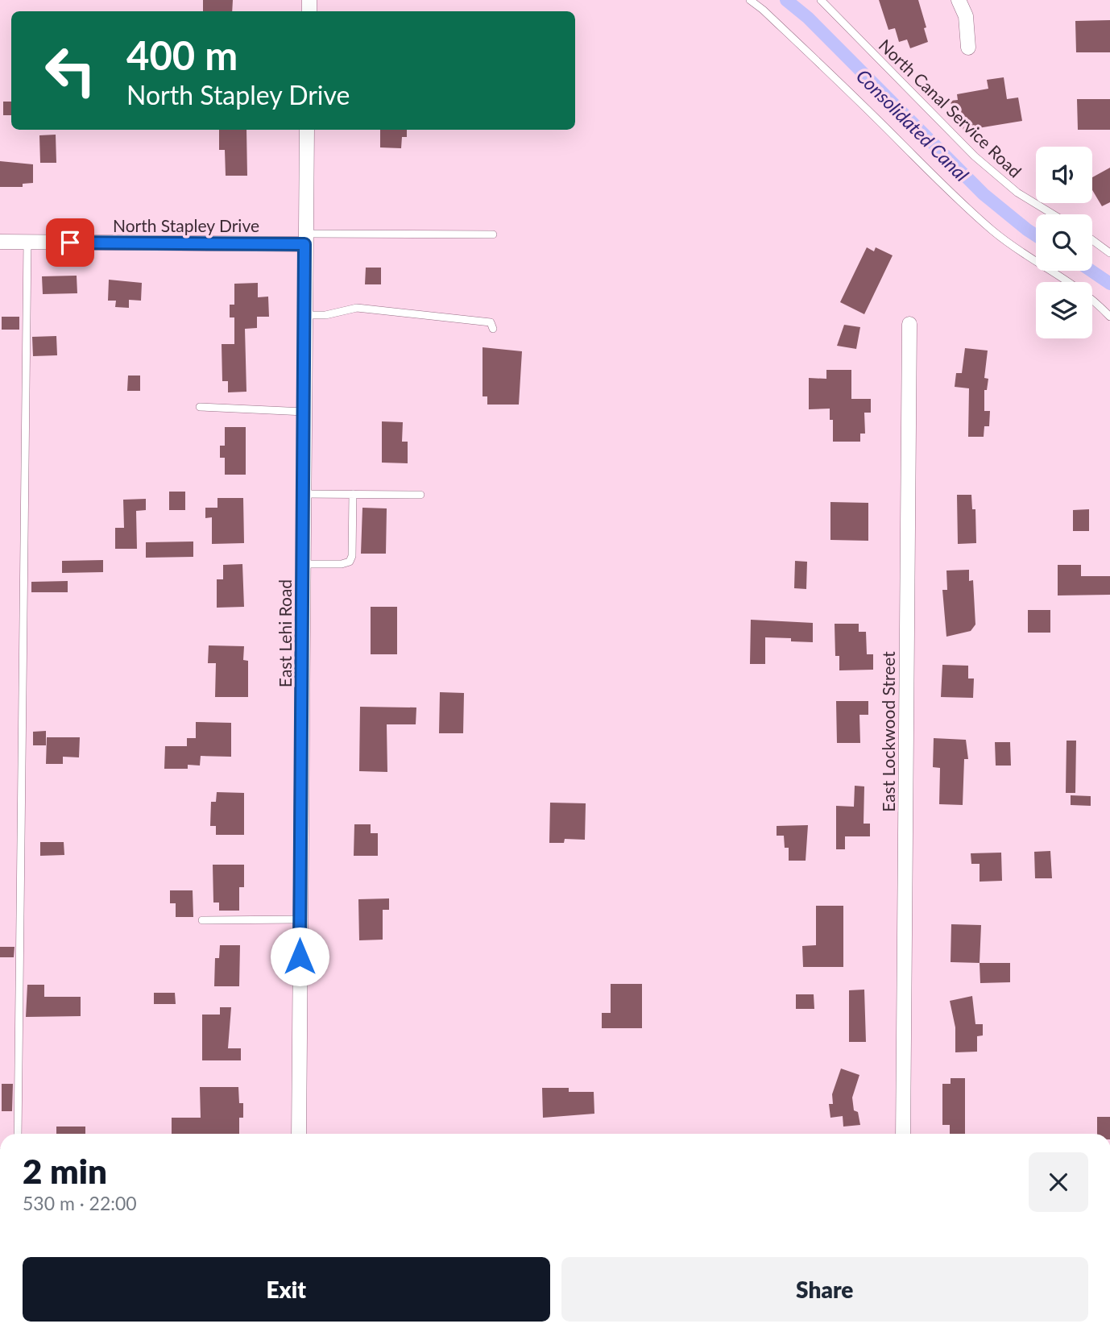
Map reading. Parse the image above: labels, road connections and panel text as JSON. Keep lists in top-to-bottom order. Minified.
{"streets":{"street":["North Stapley Drive","East Lehi Road","East Lockwood Street"],"lane":["North Canal Service Road"]},"crossings":[["North Stapley Drive","East Lehi Road"]],"water":["Consolidated Canal"],"page":{"turn":["400 m","North Stapley Drive"],"heading":["2 min","530 m · 22:00"],"buttons":["Exit","Share"]}}
